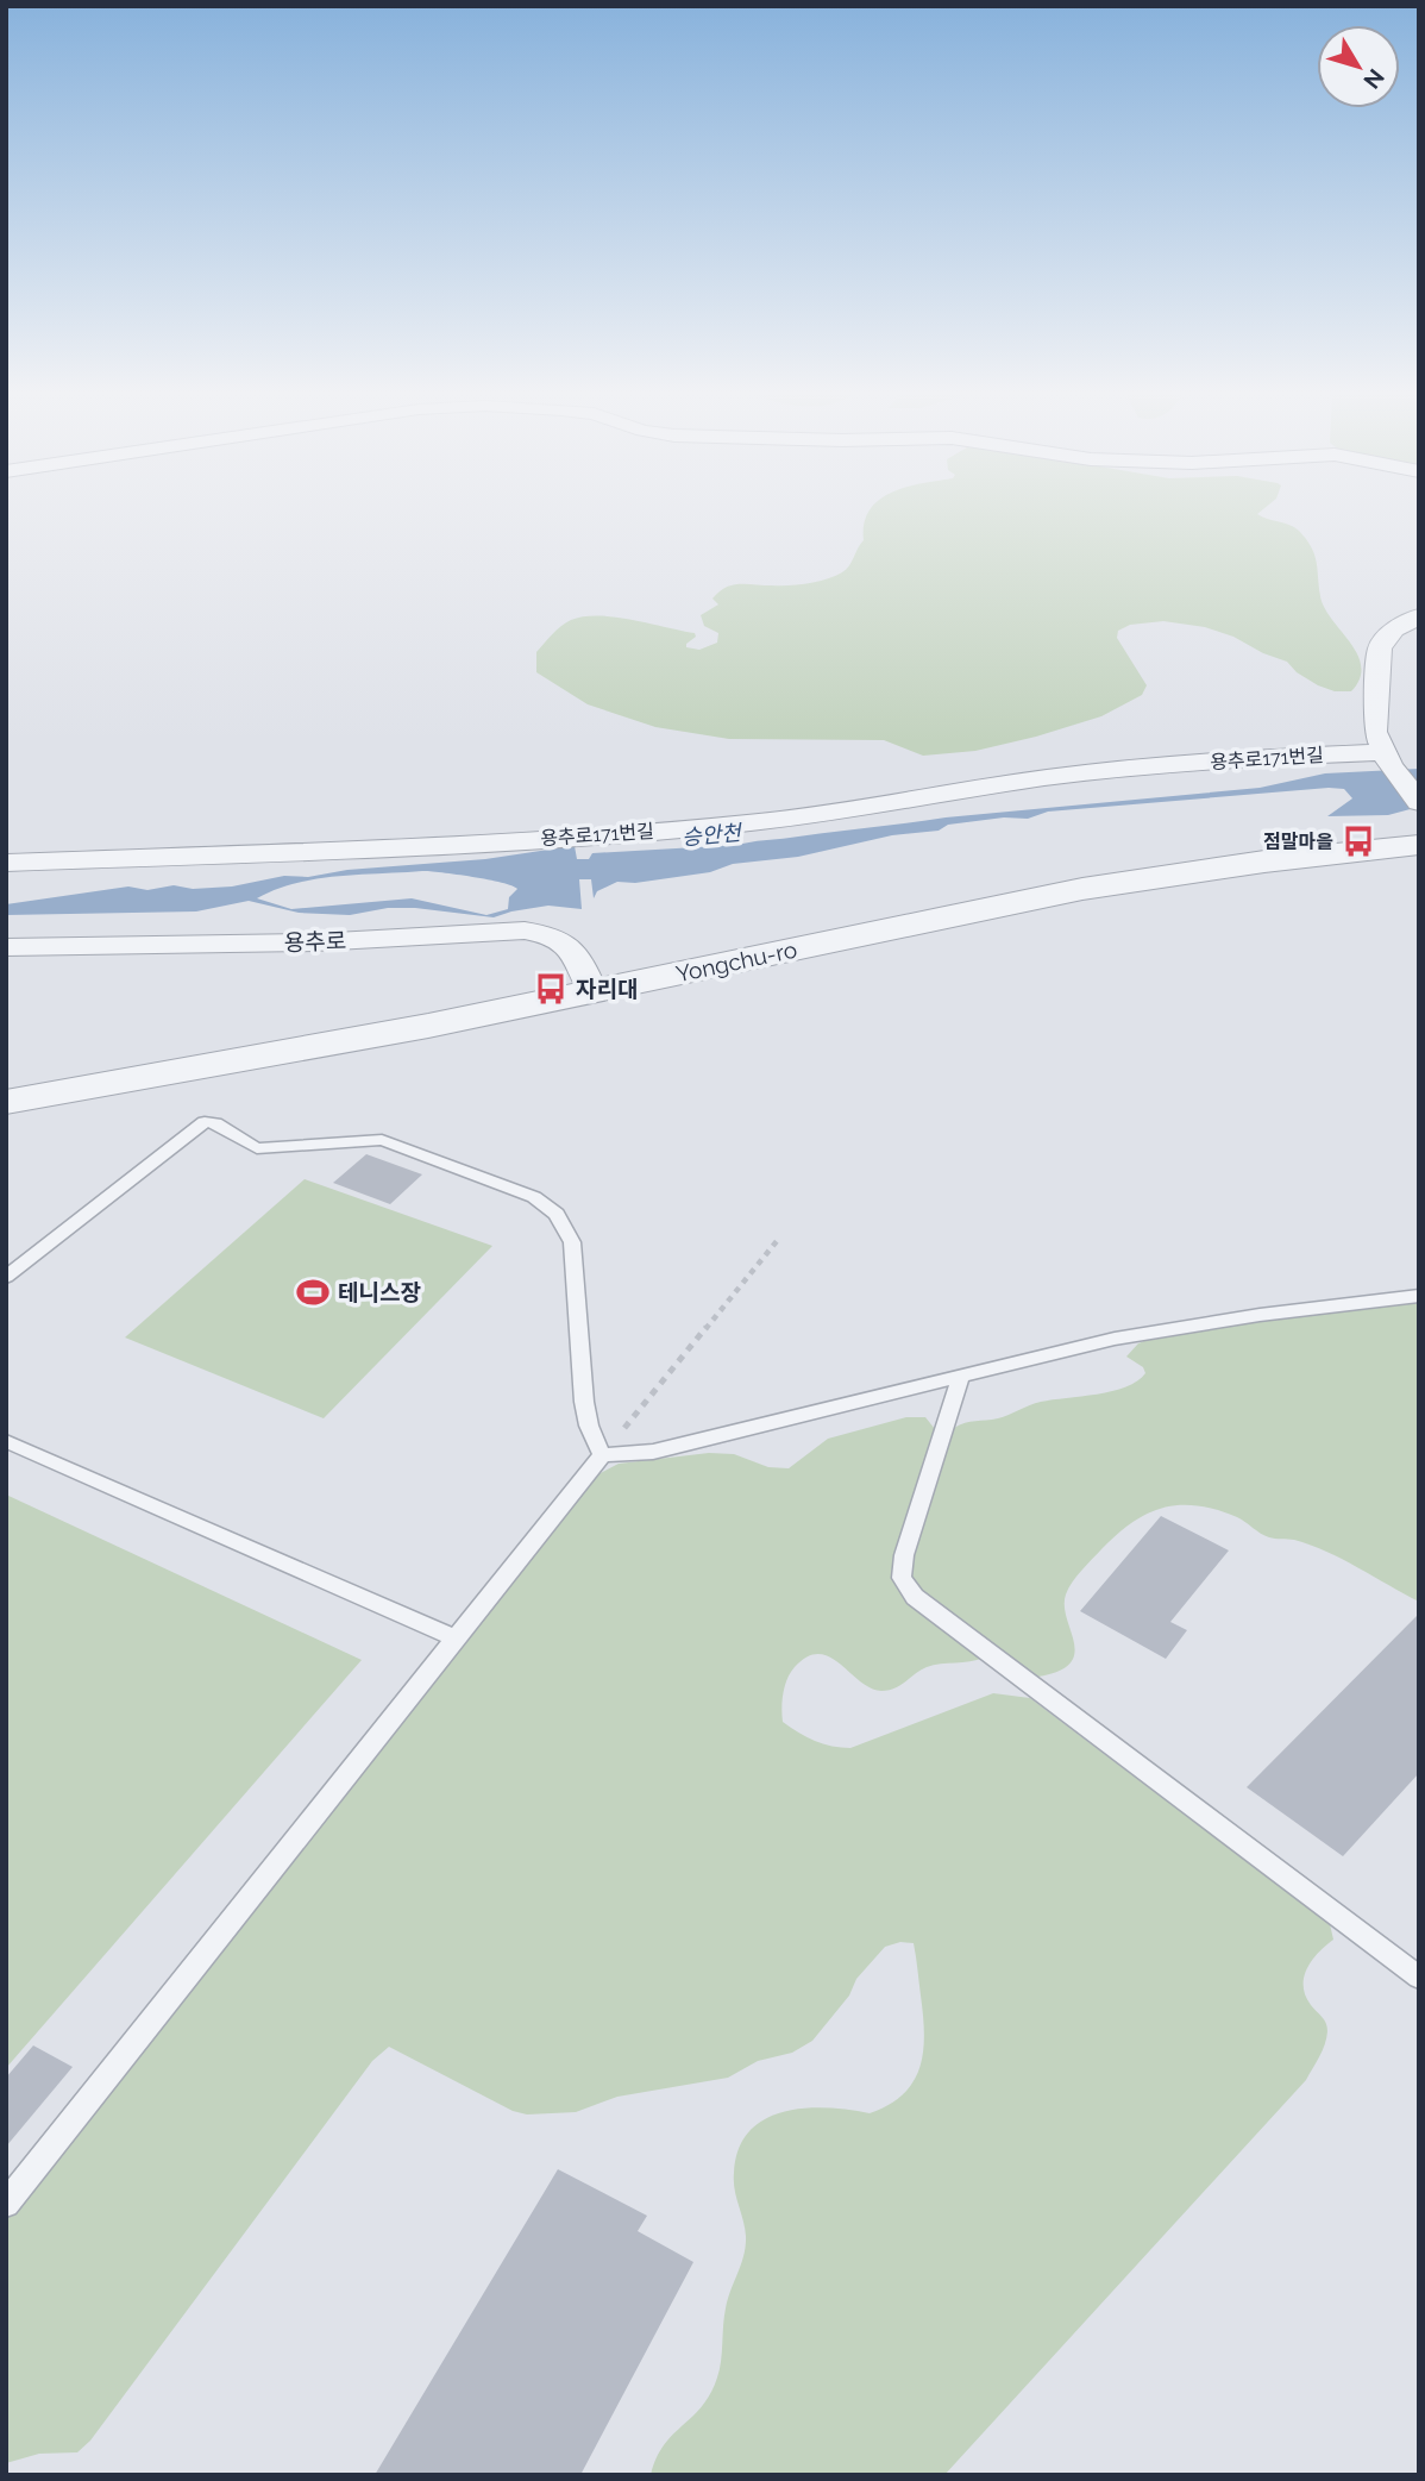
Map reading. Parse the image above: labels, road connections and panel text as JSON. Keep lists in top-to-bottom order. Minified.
{"streets":{"street":["용추로171번길","용추로","Yongchu-ro"]},"crossings":[["용추로","Yongchu-ro"]],"water":["승안천"],"places":{"bus stop":["점말마을","자리대"],"sports":["테니스장"]},"north":"bottom right"}
